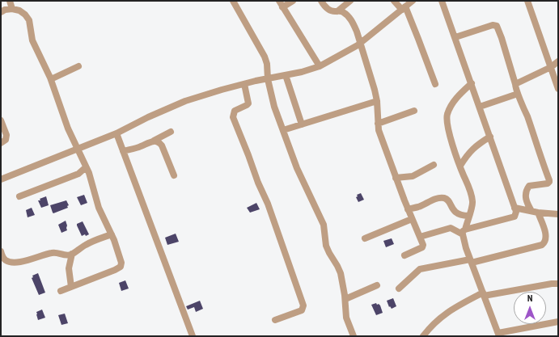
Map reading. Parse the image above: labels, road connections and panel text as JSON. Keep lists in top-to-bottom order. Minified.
{"north":"top"}
